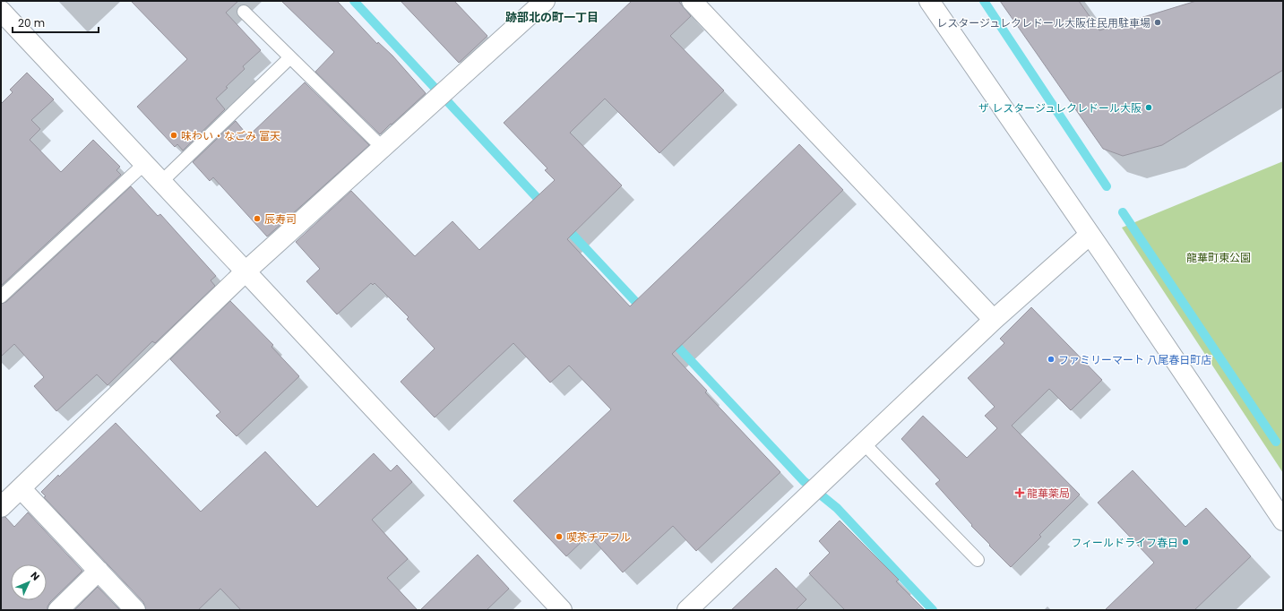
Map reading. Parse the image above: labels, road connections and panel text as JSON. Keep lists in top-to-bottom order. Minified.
{"districts":["跡部北の町一丁目"],"parks":["龍華町東公園"],"places":{"other":["レスタージュレクレドール大阪住民用駐車場","ザ レスタージュレクレドール大阪","味わい・なごみ 富天","辰寿司","ファミリーマート 八尾春日町店","喫茶チアフル","フィールドライフ春日"],"health":["龍華薬局"]},"scale_bar":"20 m","north":"top right"}
